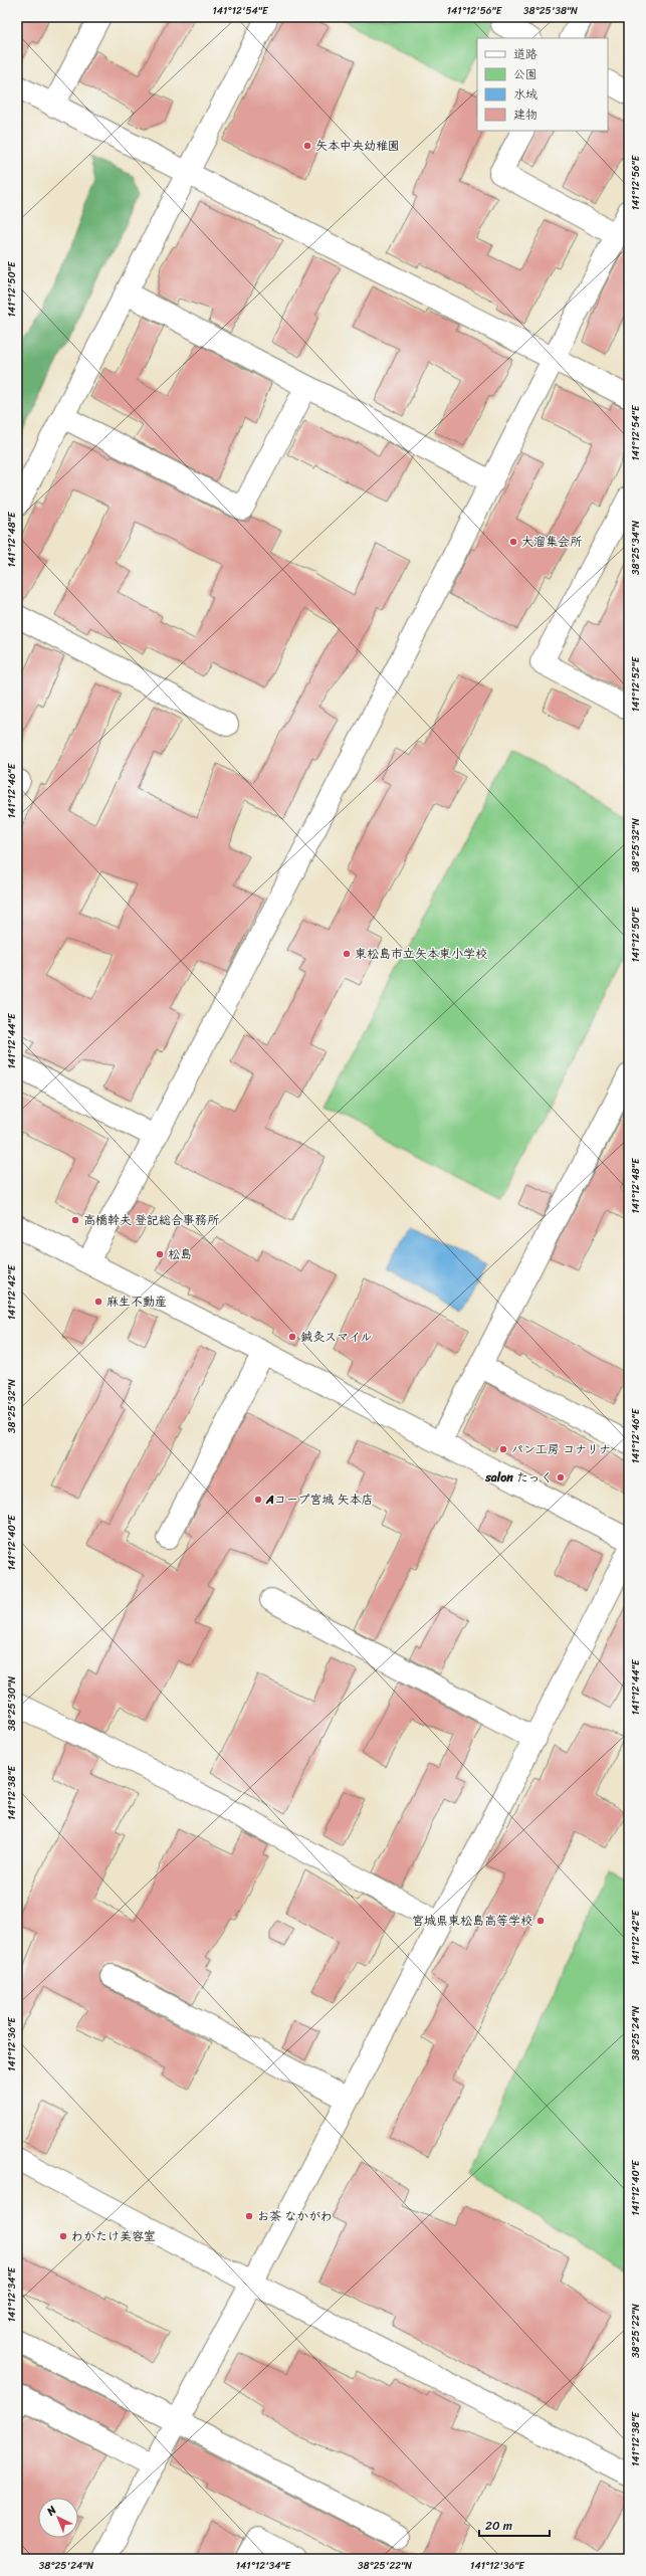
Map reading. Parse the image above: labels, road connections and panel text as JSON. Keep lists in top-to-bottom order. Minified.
{"places":["矢本中央幼稚園","大溜集会所","東松島市立矢本東小学校","高橋幹夫 登記総合事務所","松島","麻生不動産","鍼灸スマイル","パン工房 コナリナ","salon たっく","Aコープ宮城 矢本店","宮城県東松島高等学校","お茶 なかがわ","わかたけ美容室"],"legend":["道路","公園","水域","建物"],"scale_bar":"20 m","north":"top left","coordinates":["141°12'54\"E","141°12'56\"E","38°25'38\"N","141°12'50\"E","141°12'48\"E","38°25'34\"N","141°12'52\"E","141°12'46\"E","38°25'32\"N","141°12'44\"E","141°12'42\"E","141°12'40\"E","38°25'30\"N","141°12'38\"E","38°25'24\"N","141°12'36\"E","141°12'34\"E","38°25'22\"N"]}
